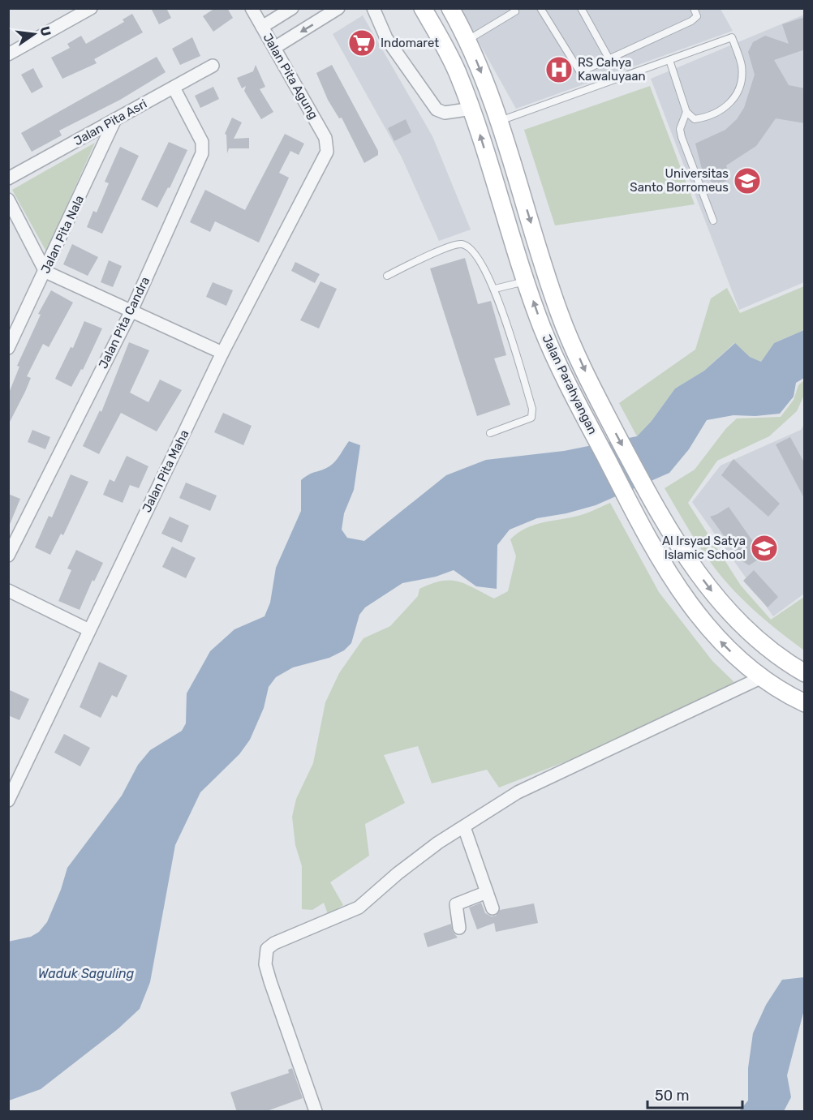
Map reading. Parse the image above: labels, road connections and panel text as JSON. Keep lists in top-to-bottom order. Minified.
{"streets":{"main road":["Jalan Parahyangan"],"street":["Jalan Pita Agung","Jalan Pita Asri","Jalan Pita Nala","Jalan Pita Candra","Jalan Pita Maha"]},"crossings":[["Jalan Pita Agung","Jalan Pita Maha"],["Jalan Pita Asri","Jalan Pita Nala"],["Jalan Pita Asri","Jalan Pita Candra"]],"water":["Waduk Saguling"],"places":{"supermarket":["Indomaret"],"hospital":["RS Cahya Kawaluyaan"],"school or university":["Universitas Santo Borromeus","Al Irsyad Satya Islamic School"]},"scale_bar":"50 m","north":"right"}
